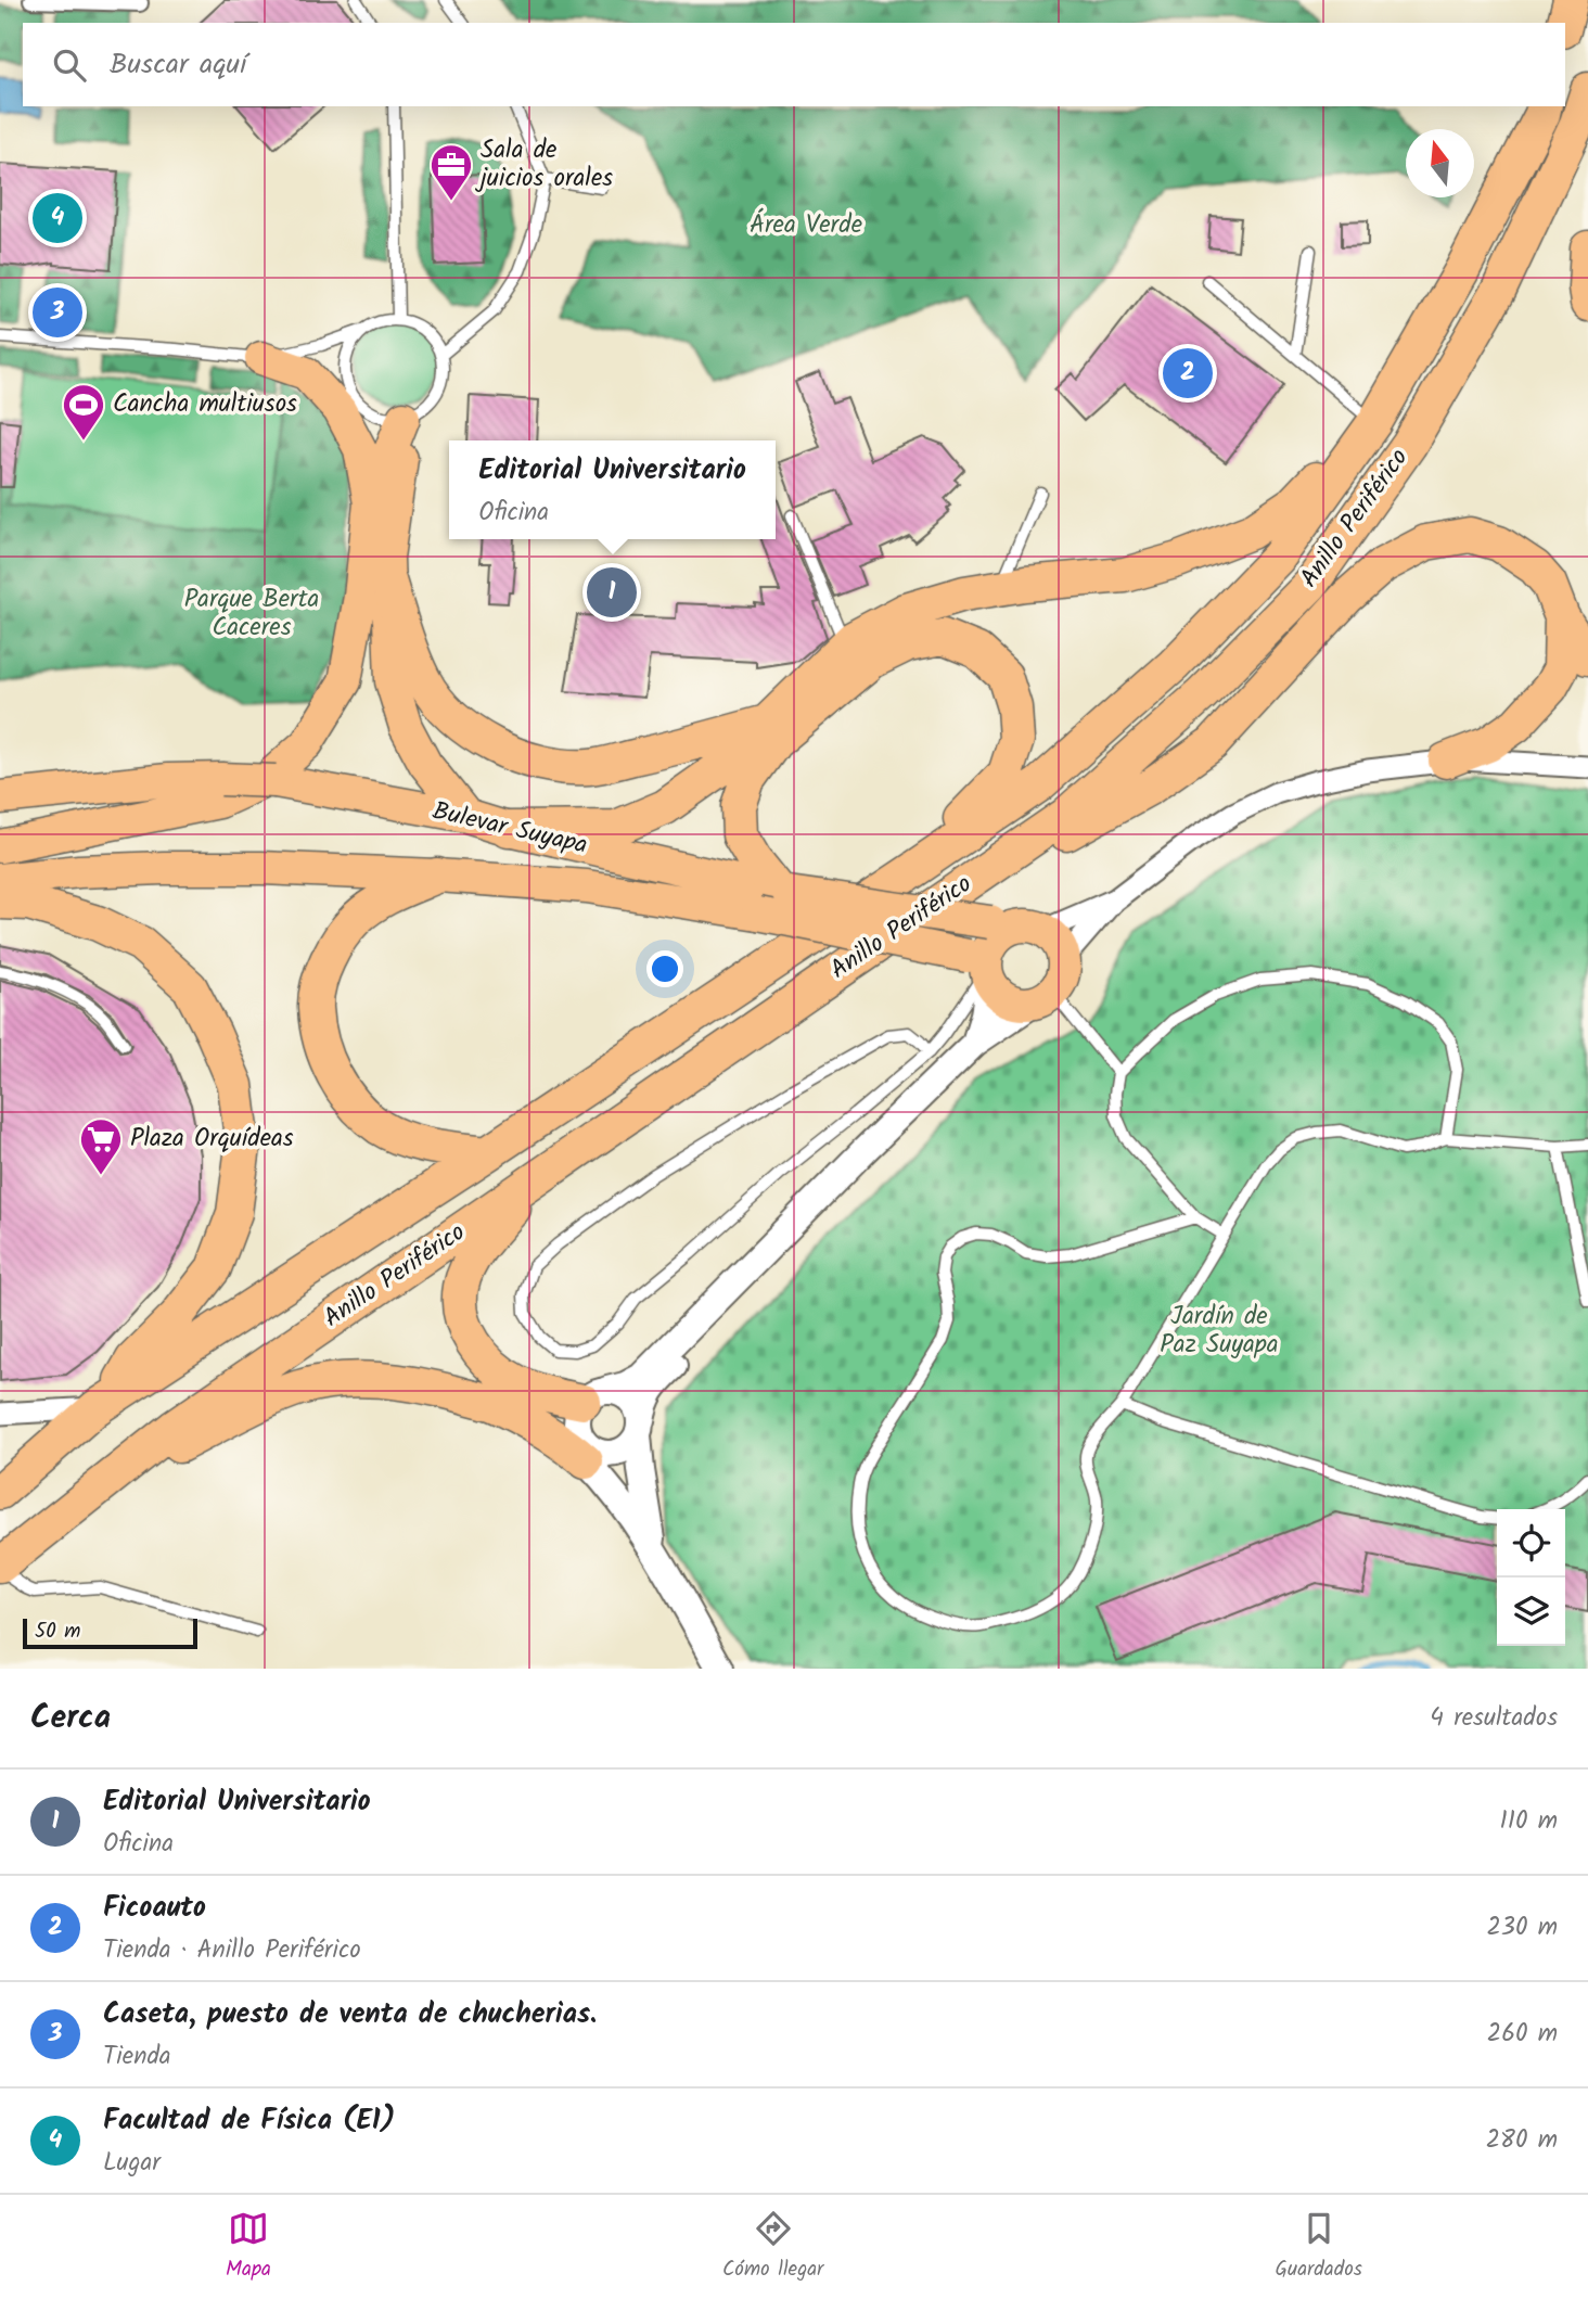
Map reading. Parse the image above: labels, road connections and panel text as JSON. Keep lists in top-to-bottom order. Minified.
{"streets":{"highway":["Anillo Periférico"],"main road":["Bulevar Suyapa"]},"parks":["Área Verde","Parque Berta Caceres","Jardín de Paz Suyapa"],"places":{"office":["Sala de juicios orales"],"sports":["Cancha multiusos"],"supermarket":["Plaza Orquídeas"]},"scale_bar":"50 m","north":"top","page":{"search":"Buscar aquí","pins":["4","3","2","1"],"popup":["Editorial Universitario","Oficina"],"scale":"50 m","heading":["Cerca","4 resultados"],"list":[{"mark":"1","name":"Editorial Universitario","note":"Oficina","value":"110 m"},{"mark":"2","name":"Ficoauto","note":"Tienda · Anillo Periférico","value":"230 m"},{"mark":"3","name":"Caseta, puesto de venta de chucherias.","note":"Tienda","value":"260 m"},{"mark":"4","name":"Facultad de Física (E1)","note":"Lugar","value":"280 m"}],"nav":["Mapa","Cómo llegar","Guardados"]}}
